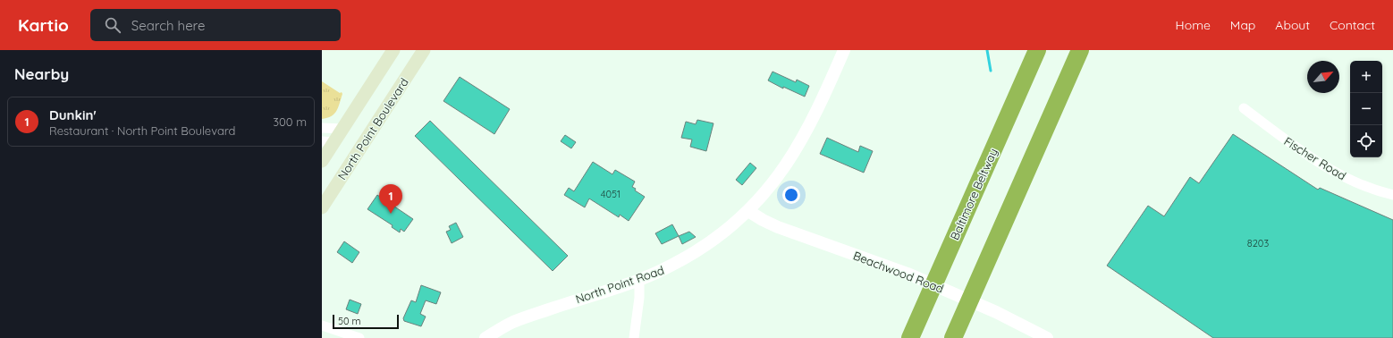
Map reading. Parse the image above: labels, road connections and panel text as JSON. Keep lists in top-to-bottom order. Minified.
{"streets":{"highway":["Baltimore Beltway"],"main road":["North Point Boulevard"],"street":["Fischer Road","Beachwood Road","North Point Road"]},"crossings":[["Beachwood Road","North Point Road"]],"house_numbers":["4051","8203"],"scale_bar":"50 m","north":"top right","page":{"header":"Kartio","search":"Search here","nav":["Home","Map","About","Contact"],"heading":"Nearby","map_buttons":["+","−"],"list":[{"mark":"1","name":"Dunkin'","note":"Restaurant · North Point Boulevard","value":"300 m"}],"pins":"1","scale":"50 m"}}
